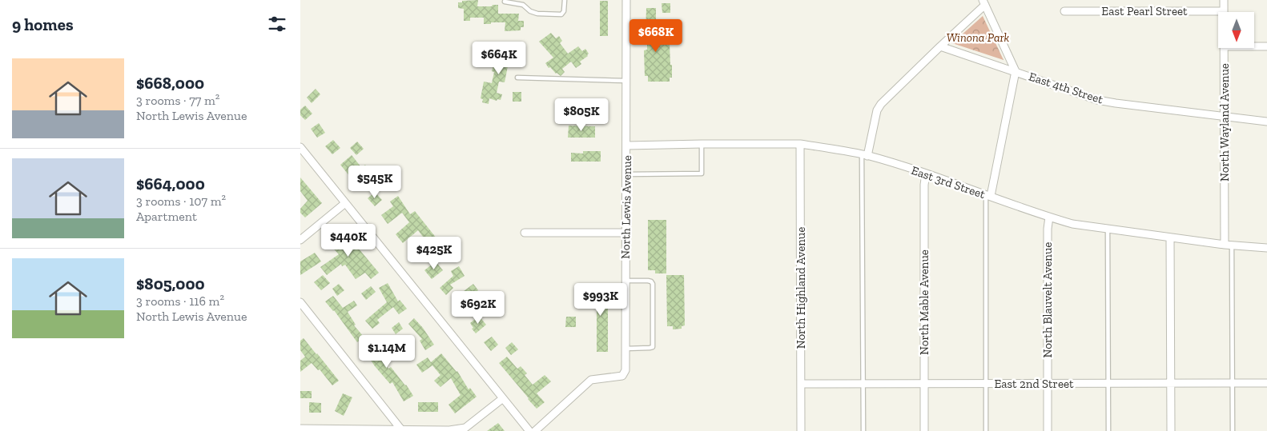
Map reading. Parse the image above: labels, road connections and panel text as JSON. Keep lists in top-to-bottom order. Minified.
{"streets":{"street":["East Pearl Street","East 4th Street","North Wayland Avenue","East 3rd Street","North Lewis Avenue","North Highland Avenue","North Blauvelt Avenue","North Mable Avenue","East 2nd Street"]},"crossings":[["East Pearl Street","North Wayland Avenue"],["East 4th Street","North Wayland Avenue"],["North Wayland Avenue","East 3rd Street"],["East 3rd Street","North Lewis Avenue"],["East 3rd Street","North Highland Avenue"],["East 3rd Street","North Blauvelt Avenue"],["East 3rd Street","North Mable Avenue"],["North Highland Avenue","East 2nd Street"],["North Blauvelt Avenue","East 2nd Street"],["North Mable Avenue","East 2nd Street"]],"parks":["Winona Park"],"north":"bottom","page":{"heading":"9 homes","price":["$668K","$664K","$805K","$545K","$440K","$425K","$993K","$692K","$1.14M"],"list":[{"name":"$668,000","note":"3 rooms · 77 m² · North Lewis Avenue"},{"name":"$664,000","note":"3 rooms · 107 m² · Apartment"},{"name":"$805,000","note":"3 rooms · 116 m² · North Lewis Avenue"}]}}
